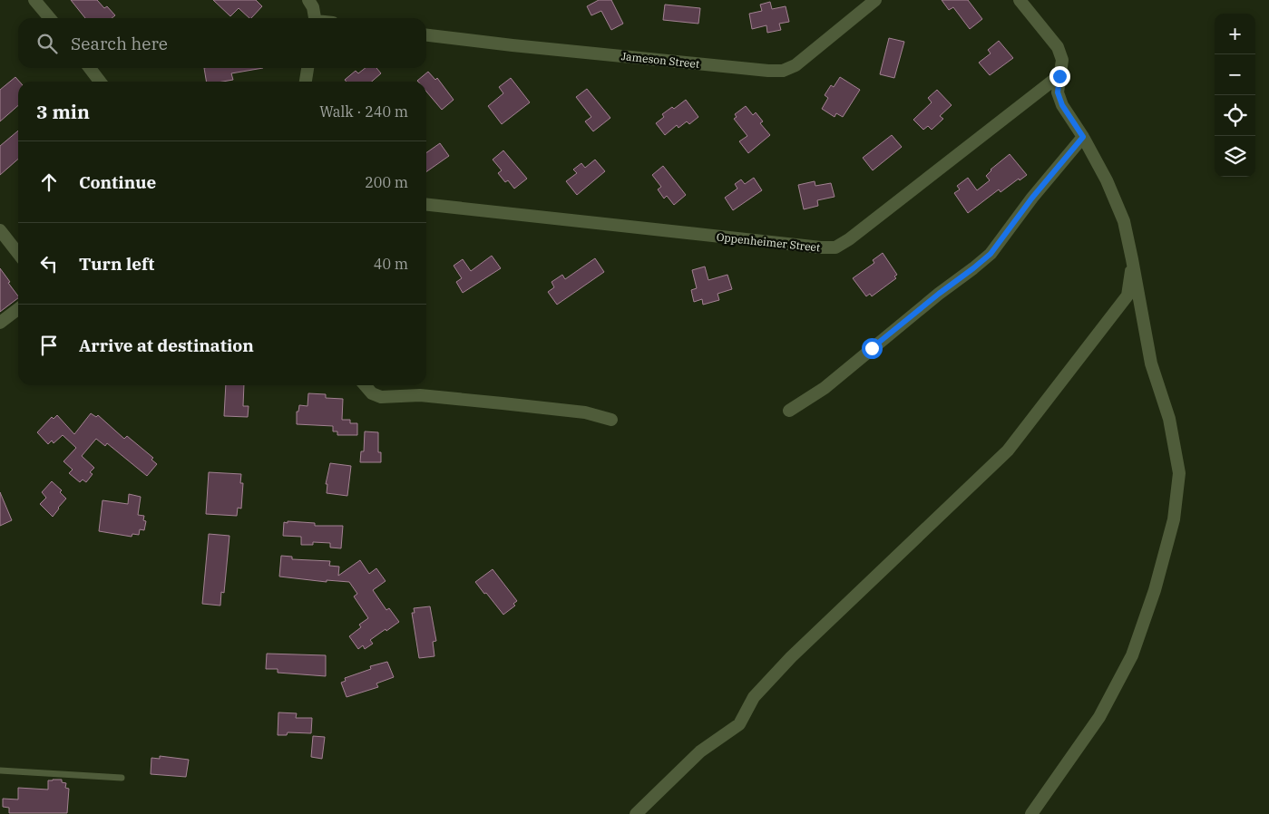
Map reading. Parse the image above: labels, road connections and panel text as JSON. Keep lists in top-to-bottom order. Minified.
{"streets":{"street":["Jameson Street","Oppenheimer Street"]},"page":{"map_buttons":["+","−"],"search":"Search here","heading":["3 min","Walk · 240 m"],"list":[["Continue","200 m"],["Turn left","40 m"],"Arrive at destination"]}}
